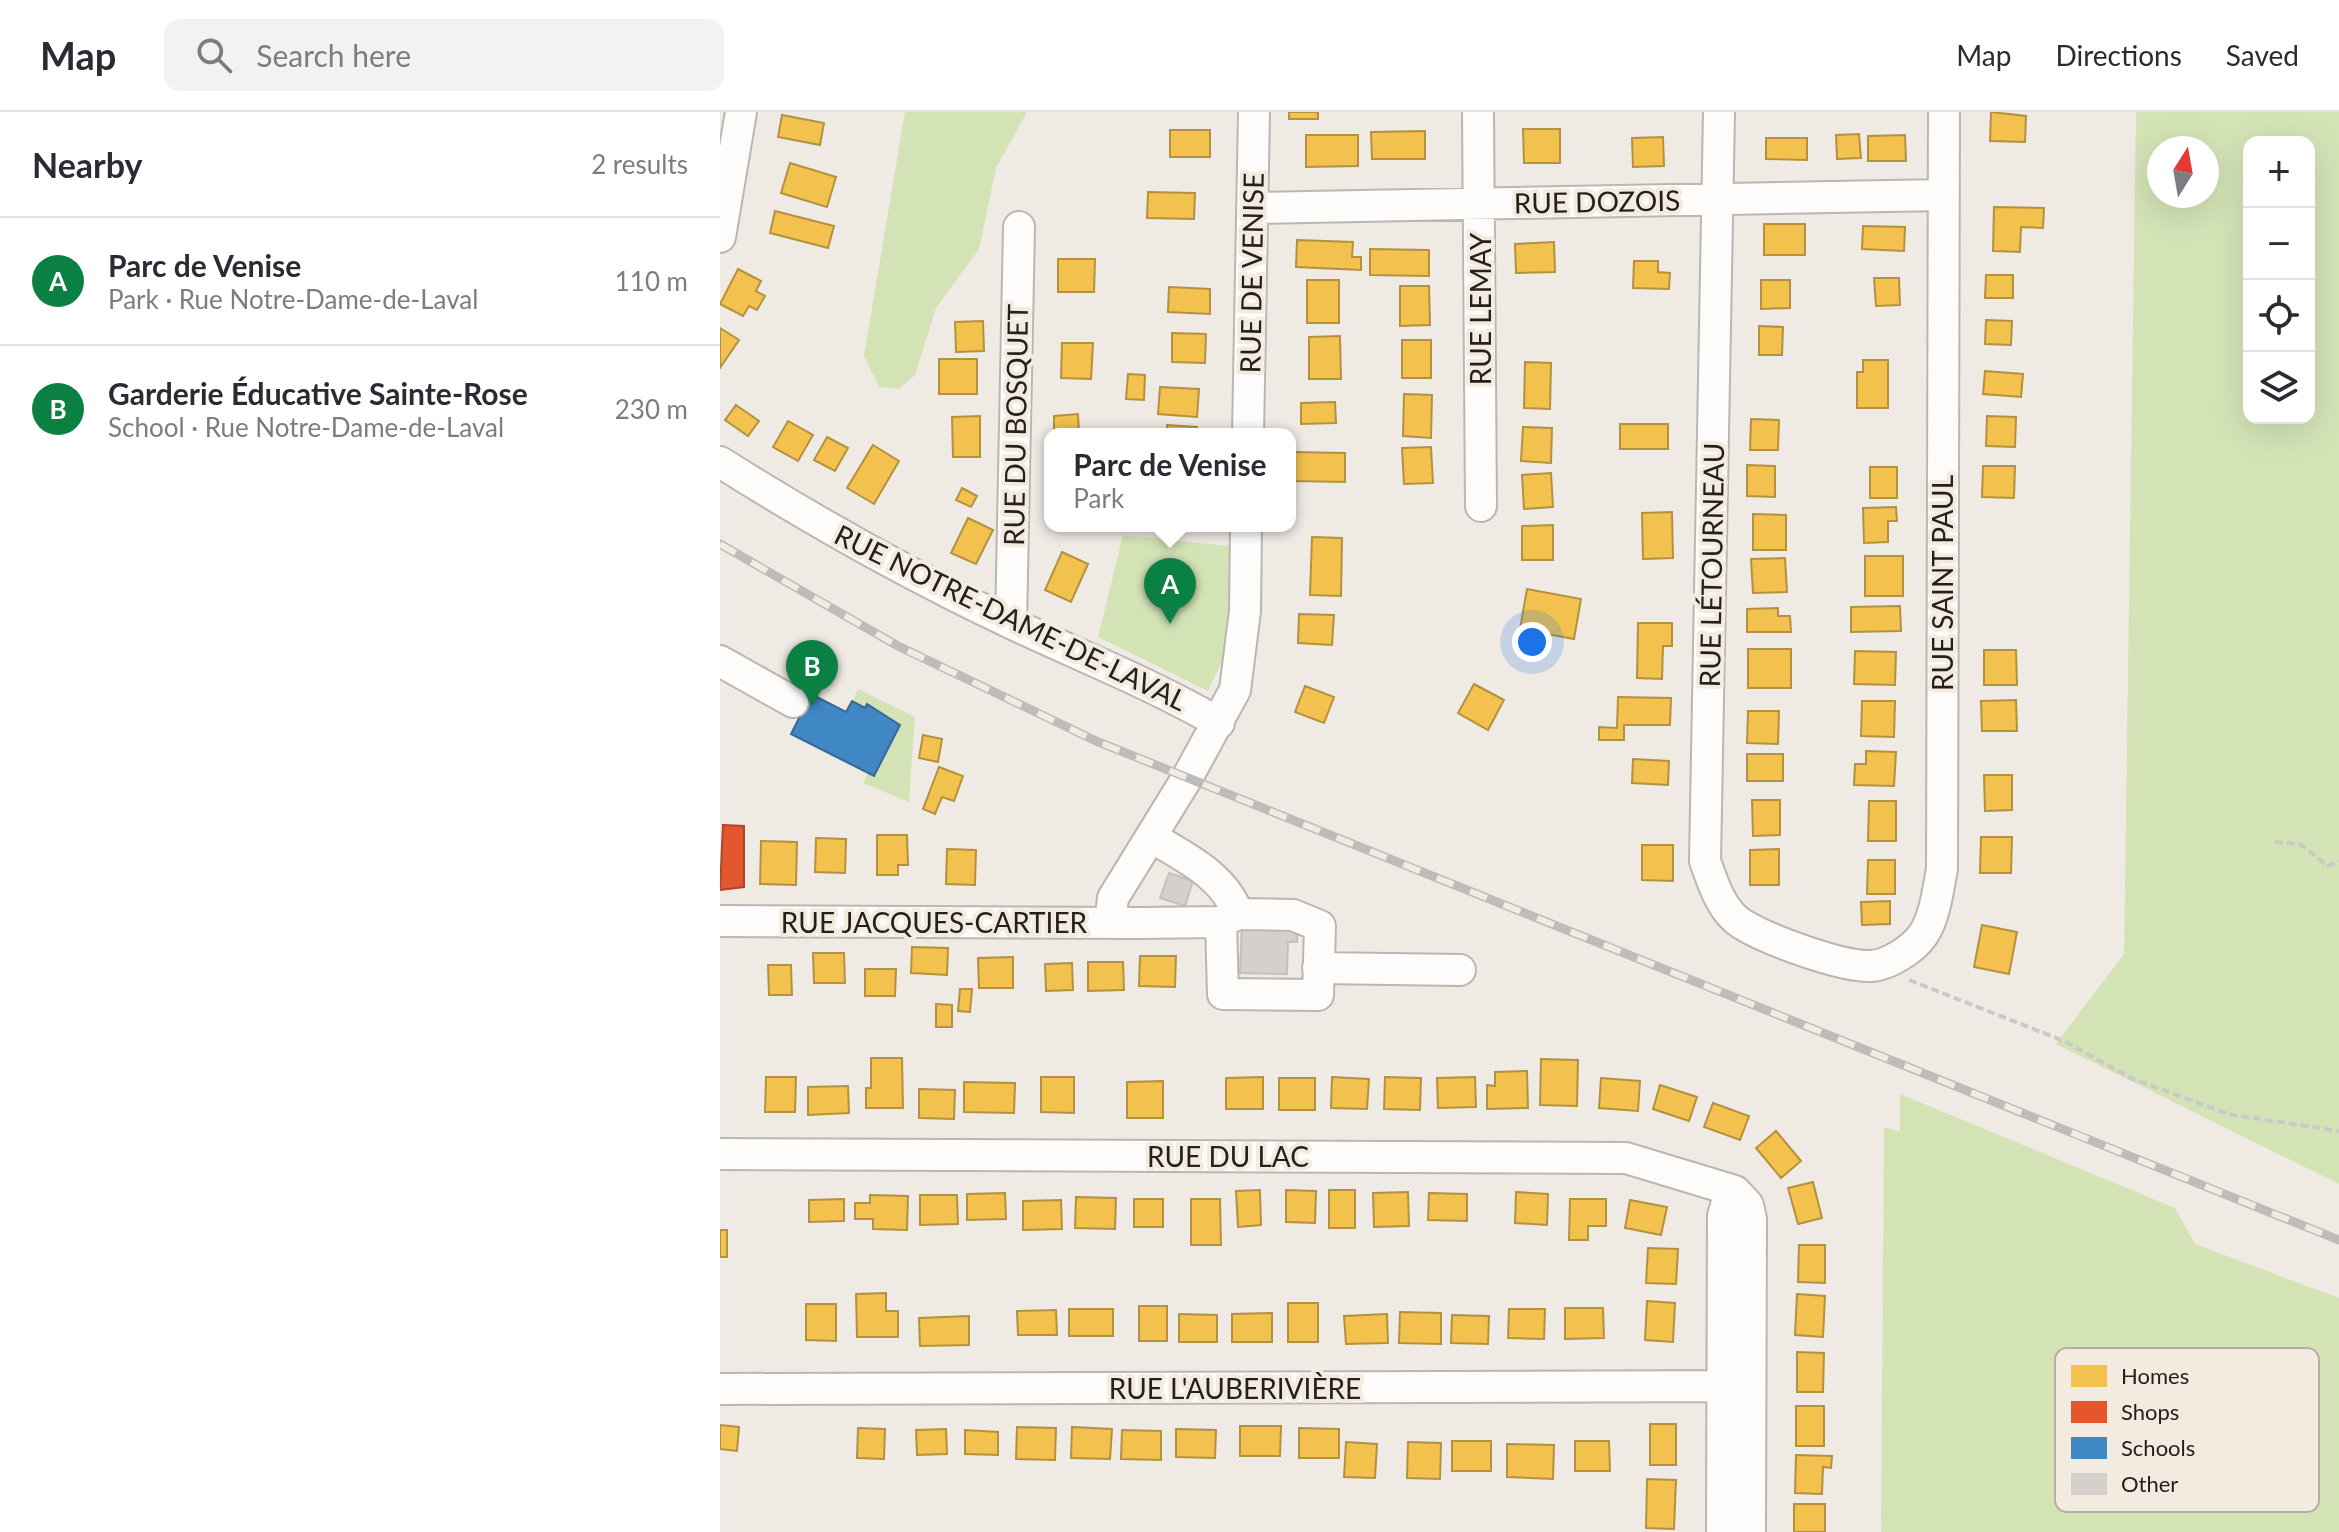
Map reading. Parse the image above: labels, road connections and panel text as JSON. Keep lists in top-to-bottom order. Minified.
{"streets":{"street":["RUE DOZOIS","RUE DE VENISE","RUE LEMAY","RUE DU BOSQUET","RUE LÉTOURNEAU","RUE SAINT PAUL","RUE NOTRE-DAME-DE-LAVAL","RUE JACQUES-CARTIER","RUE DU LAC","RUE L'AUBERIVIÈRE"]},"crossings":[["RUE DOZOIS","RUE DE VENISE"],["RUE DOZOIS","RUE LEMAY"],["RUE DOZOIS","RUE LÉTOURNEAU"],["RUE DOZOIS","RUE SAINT PAUL"],["RUE DU BOSQUET","RUE NOTRE-DAME-DE-LAVAL"],["RUE LÉTOURNEAU","RUE SAINT PAUL"],["RUE NOTRE-DAME-DE-LAVAL","RUE JACQUES-CARTIER"],["RUE DU LAC","RUE L'AUBERIVIÈRE"]],"legend":["Homes","Shops","Schools","Other"],"north":"top","page":{"header":"Map","search":"Search here","nav":["Map","Directions","Saved"],"heading":["Nearby","2 results"],"map_buttons":["+","−"],"list":[{"mark":"A","name":"Parc de Venise","note":"Park · Rue Notre-Dame-de-Laval","value":"110 m"},{"mark":"B","name":"Garderie Éducative Sainte-Rose","note":"School · Rue Notre-Dame-de-Laval","value":"230 m"}],"popup":["Parc de Venise","Park"],"pins":["A","B"]}}
